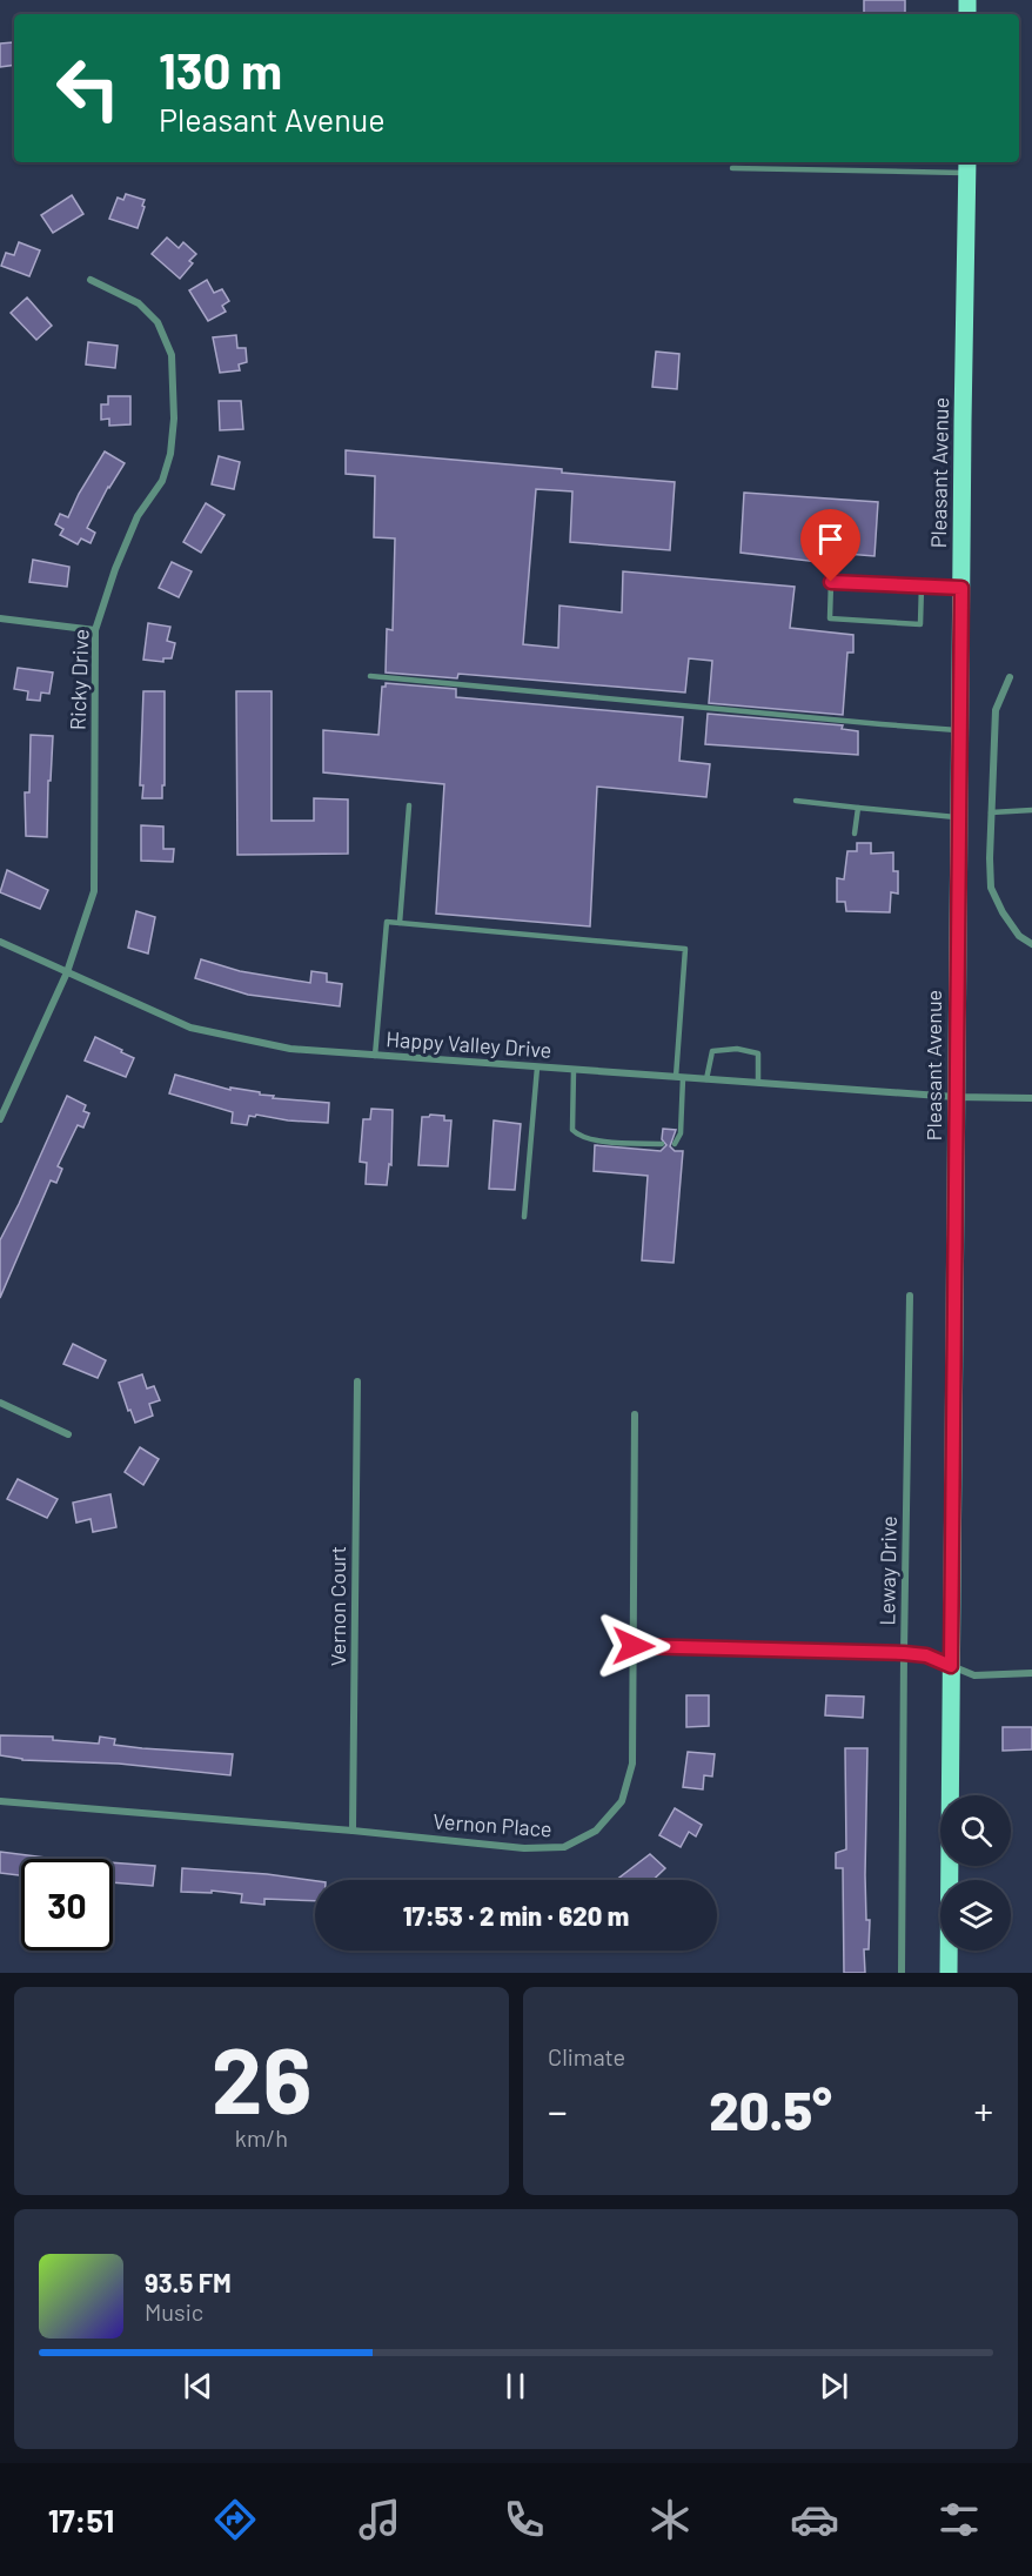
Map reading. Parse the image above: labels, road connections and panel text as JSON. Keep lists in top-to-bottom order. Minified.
{"streets":{"main road":["Pleasant Avenue"],"street":["Ricky Drive","Happy Valley Drive","Leway Drive","Vernon Court","Vernon Place"]},"crossings":[["Pleasant Avenue","Happy Valley Drive"],["Ricky Drive","Happy Valley Drive"],["Vernon Court","Vernon Place"]],"page":{"turn":["130 m","Pleasant Avenue"],"limit":"30","trip":"17:53 · 2 min · 620 m","tile":[["26","km/h"],"Climate"],"heat":["−","20.5°","+"],"song":["93.5 FM","Music"],"tabs":"17:51"}}
